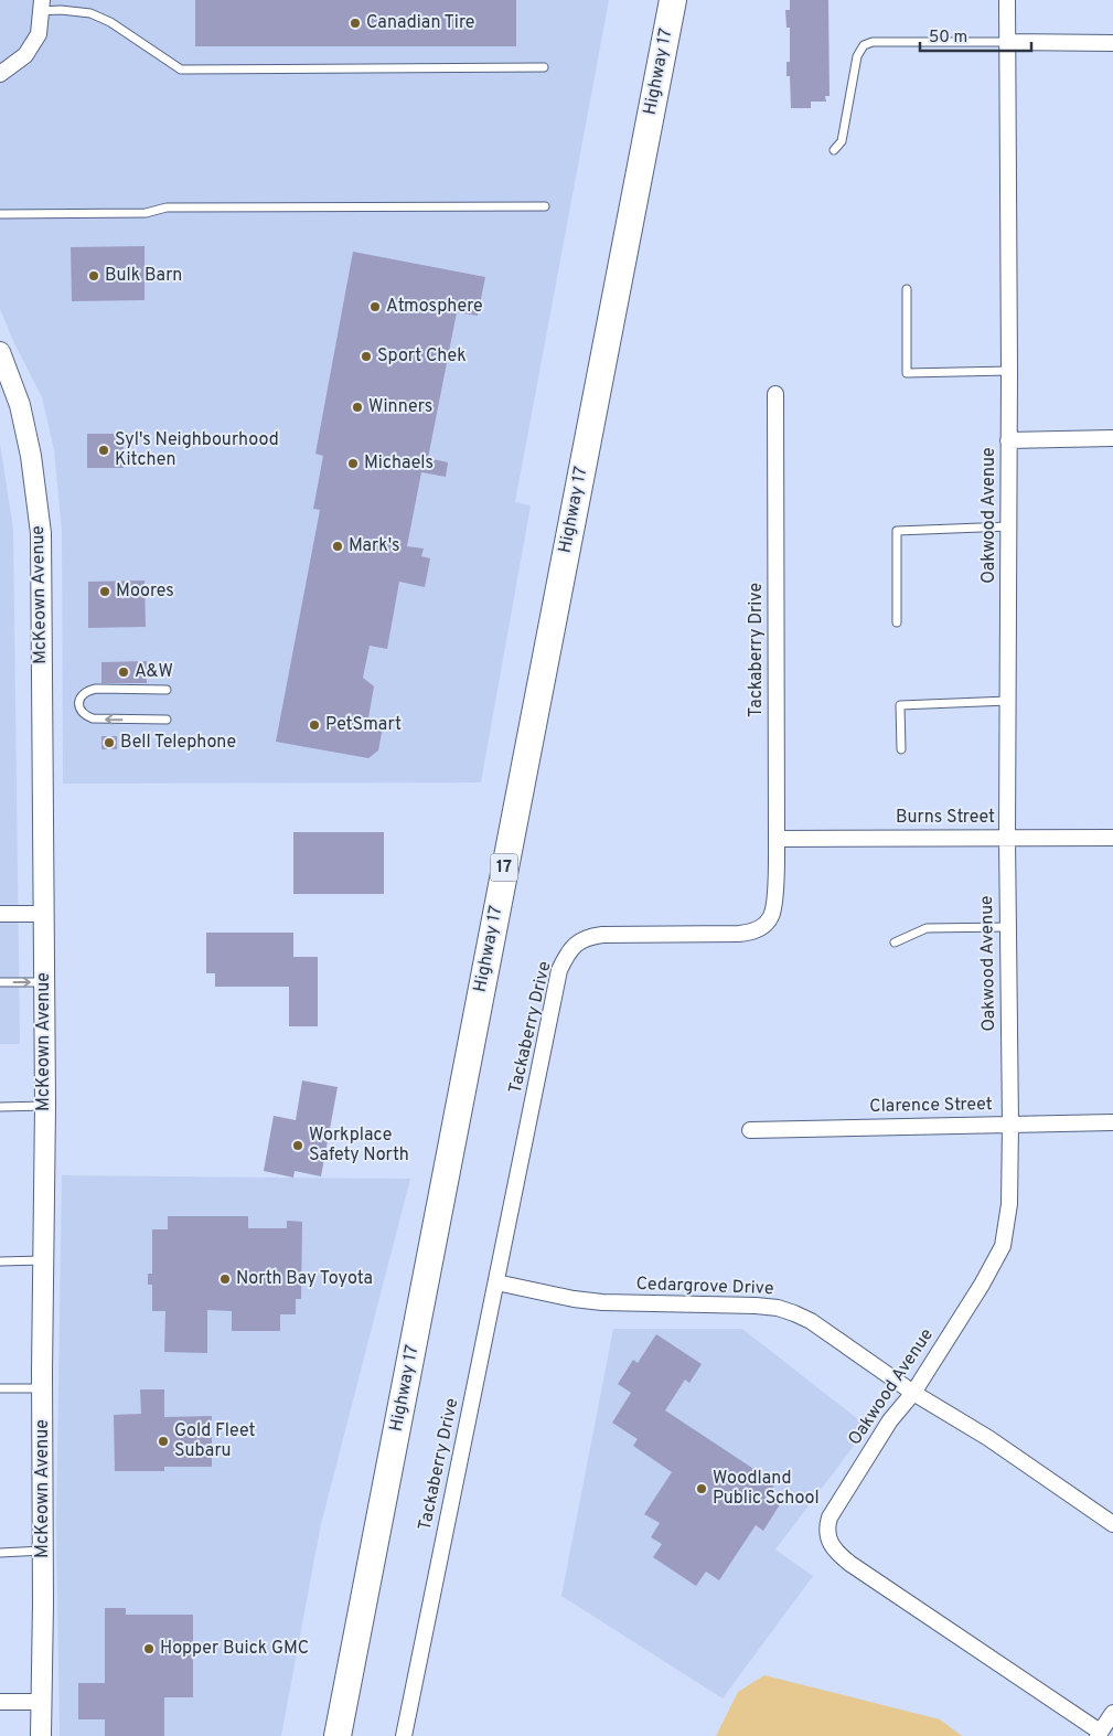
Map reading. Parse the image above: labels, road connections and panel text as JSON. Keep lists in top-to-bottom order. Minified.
{"streets":{"highway":["Highway 17","17"],"street":["Oakwood Avenue","McKeown Avenue","Tackaberry Drive","Burns Street","Clarence Street","Cedargrove Drive"]},"crossings":[["Oakwood Avenue","Burns Street"],["Oakwood Avenue","Clarence Street"],["Oakwood Avenue","Cedargrove Drive"],["Tackaberry Drive","Burns Street"],["Tackaberry Drive","Cedargrove Drive"]],"places":["Canadian Tire","Bulk Barn","Atmosphere","Sport Chek","Winners","Syl's Neighbourhood Kitchen","Michaels","Mark's","Moores","A&W","PetSmart","Bell Telephone","Workplace Safety North","North Bay Toyota","Gold Fleet Subaru","Woodland Public School","Hopper Buick GMC"],"scale_bar":"50 m"}
